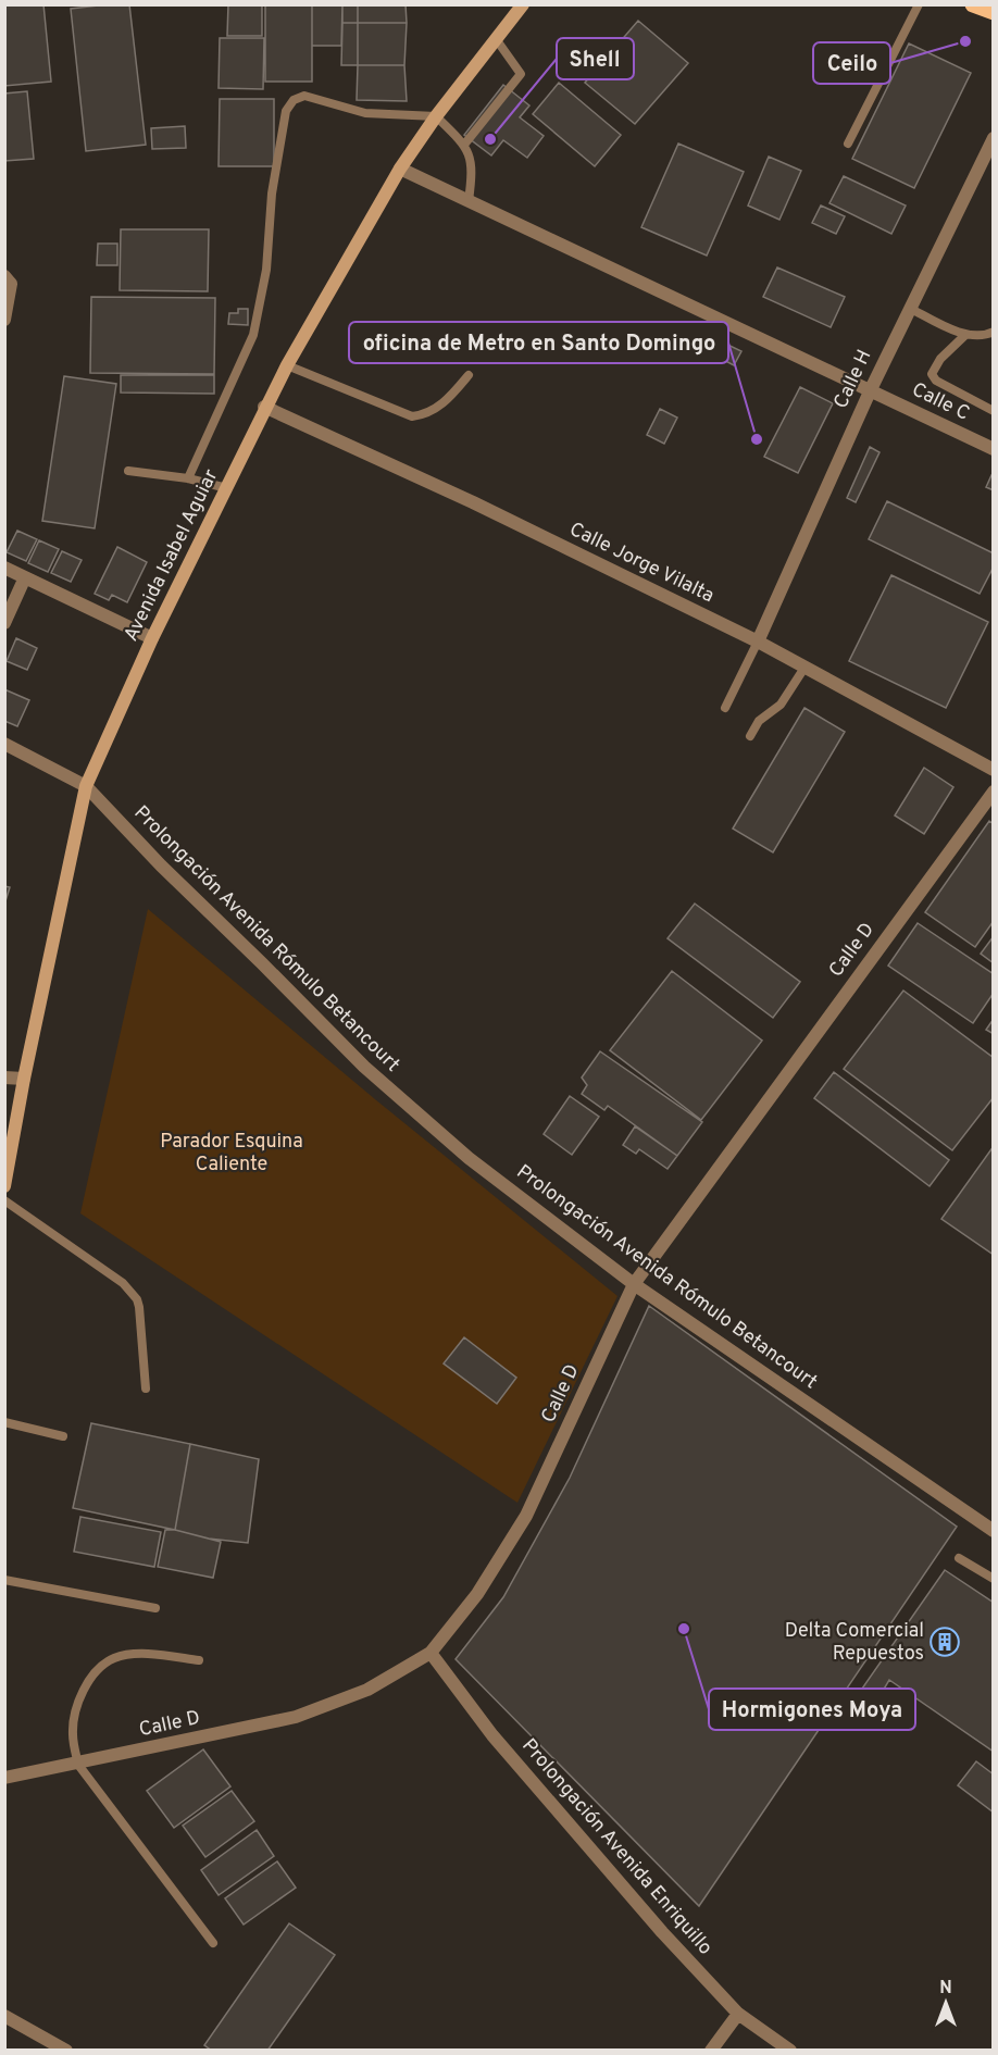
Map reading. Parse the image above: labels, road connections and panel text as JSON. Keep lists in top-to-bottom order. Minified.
{"streets":{"main road":["Avenida Isabel Aguiar"],"street":["Calle H","Calle C","Calle Jorge Vilalta","Prolongación Avenida Rómulo Betancourt","Calle D","Prolongación Avenida Enriquillo"]},"crossings":[["Calle H","Calle C"],["Calle H","Calle Jorge Vilalta"],["Calle C","Avenida Isabel Aguiar"],["Avenida Isabel Aguiar","Calle Jorge Vilalta"],["Avenida Isabel Aguiar","Prolongación Avenida Rómulo Betancourt"],["Prolongación Avenida Rómulo Betancourt","Calle D"],["Calle D","Prolongación Avenida Enriquillo"]],"parks":["Parador Esquina Caliente"],"places":{"other":["Ceilo","Shell","oficina de Metro en Santo Domingo","Hormigones Moya"],"building":["Delta Comercial Repuestos"]},"north":"top"}
